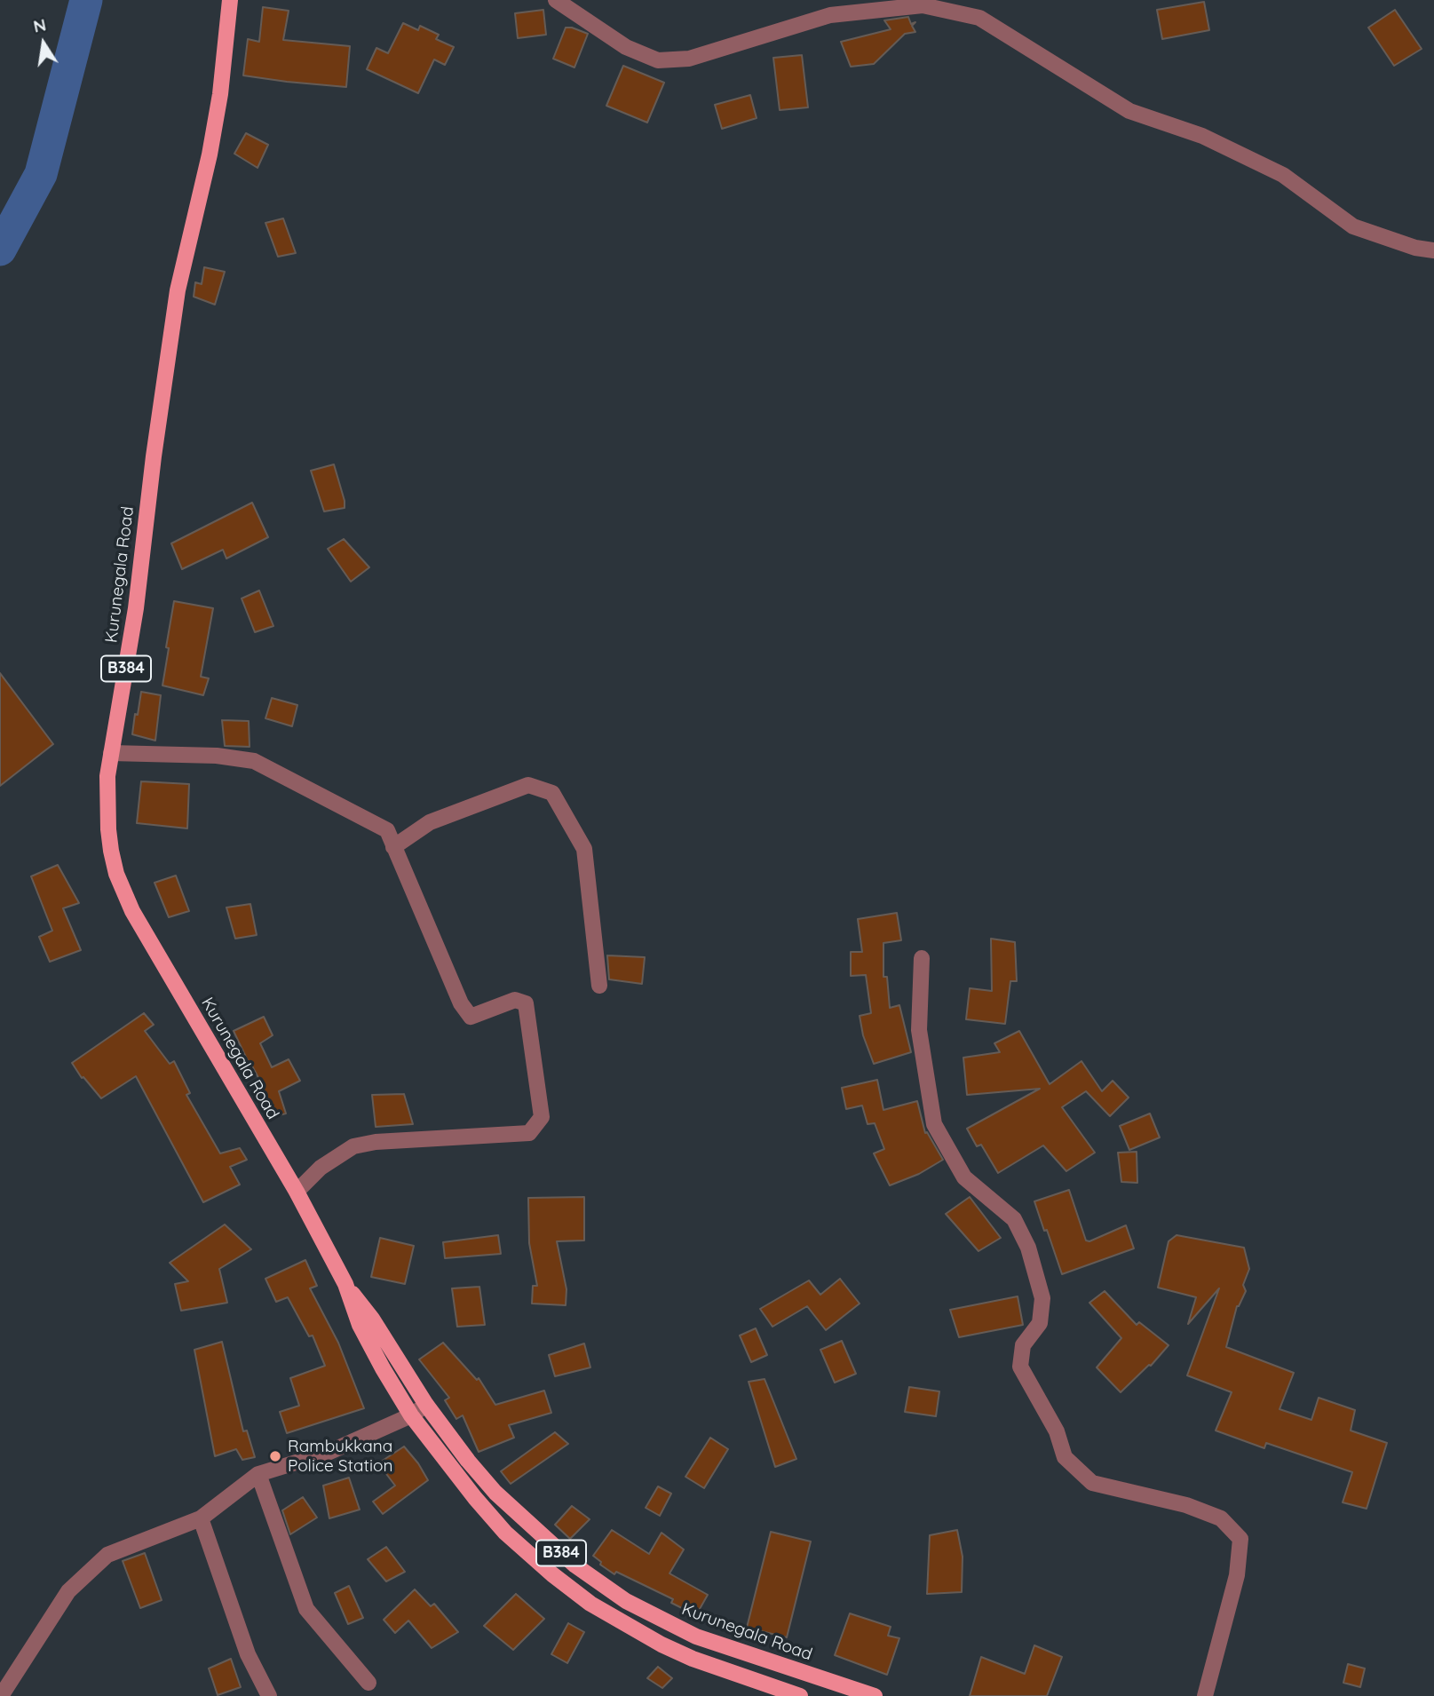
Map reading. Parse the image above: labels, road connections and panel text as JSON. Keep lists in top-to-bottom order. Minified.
{"streets":{"main road":["Kurunegala Road","B384"]},"places":["Rambukkana Police Station"],"north":"top"}
